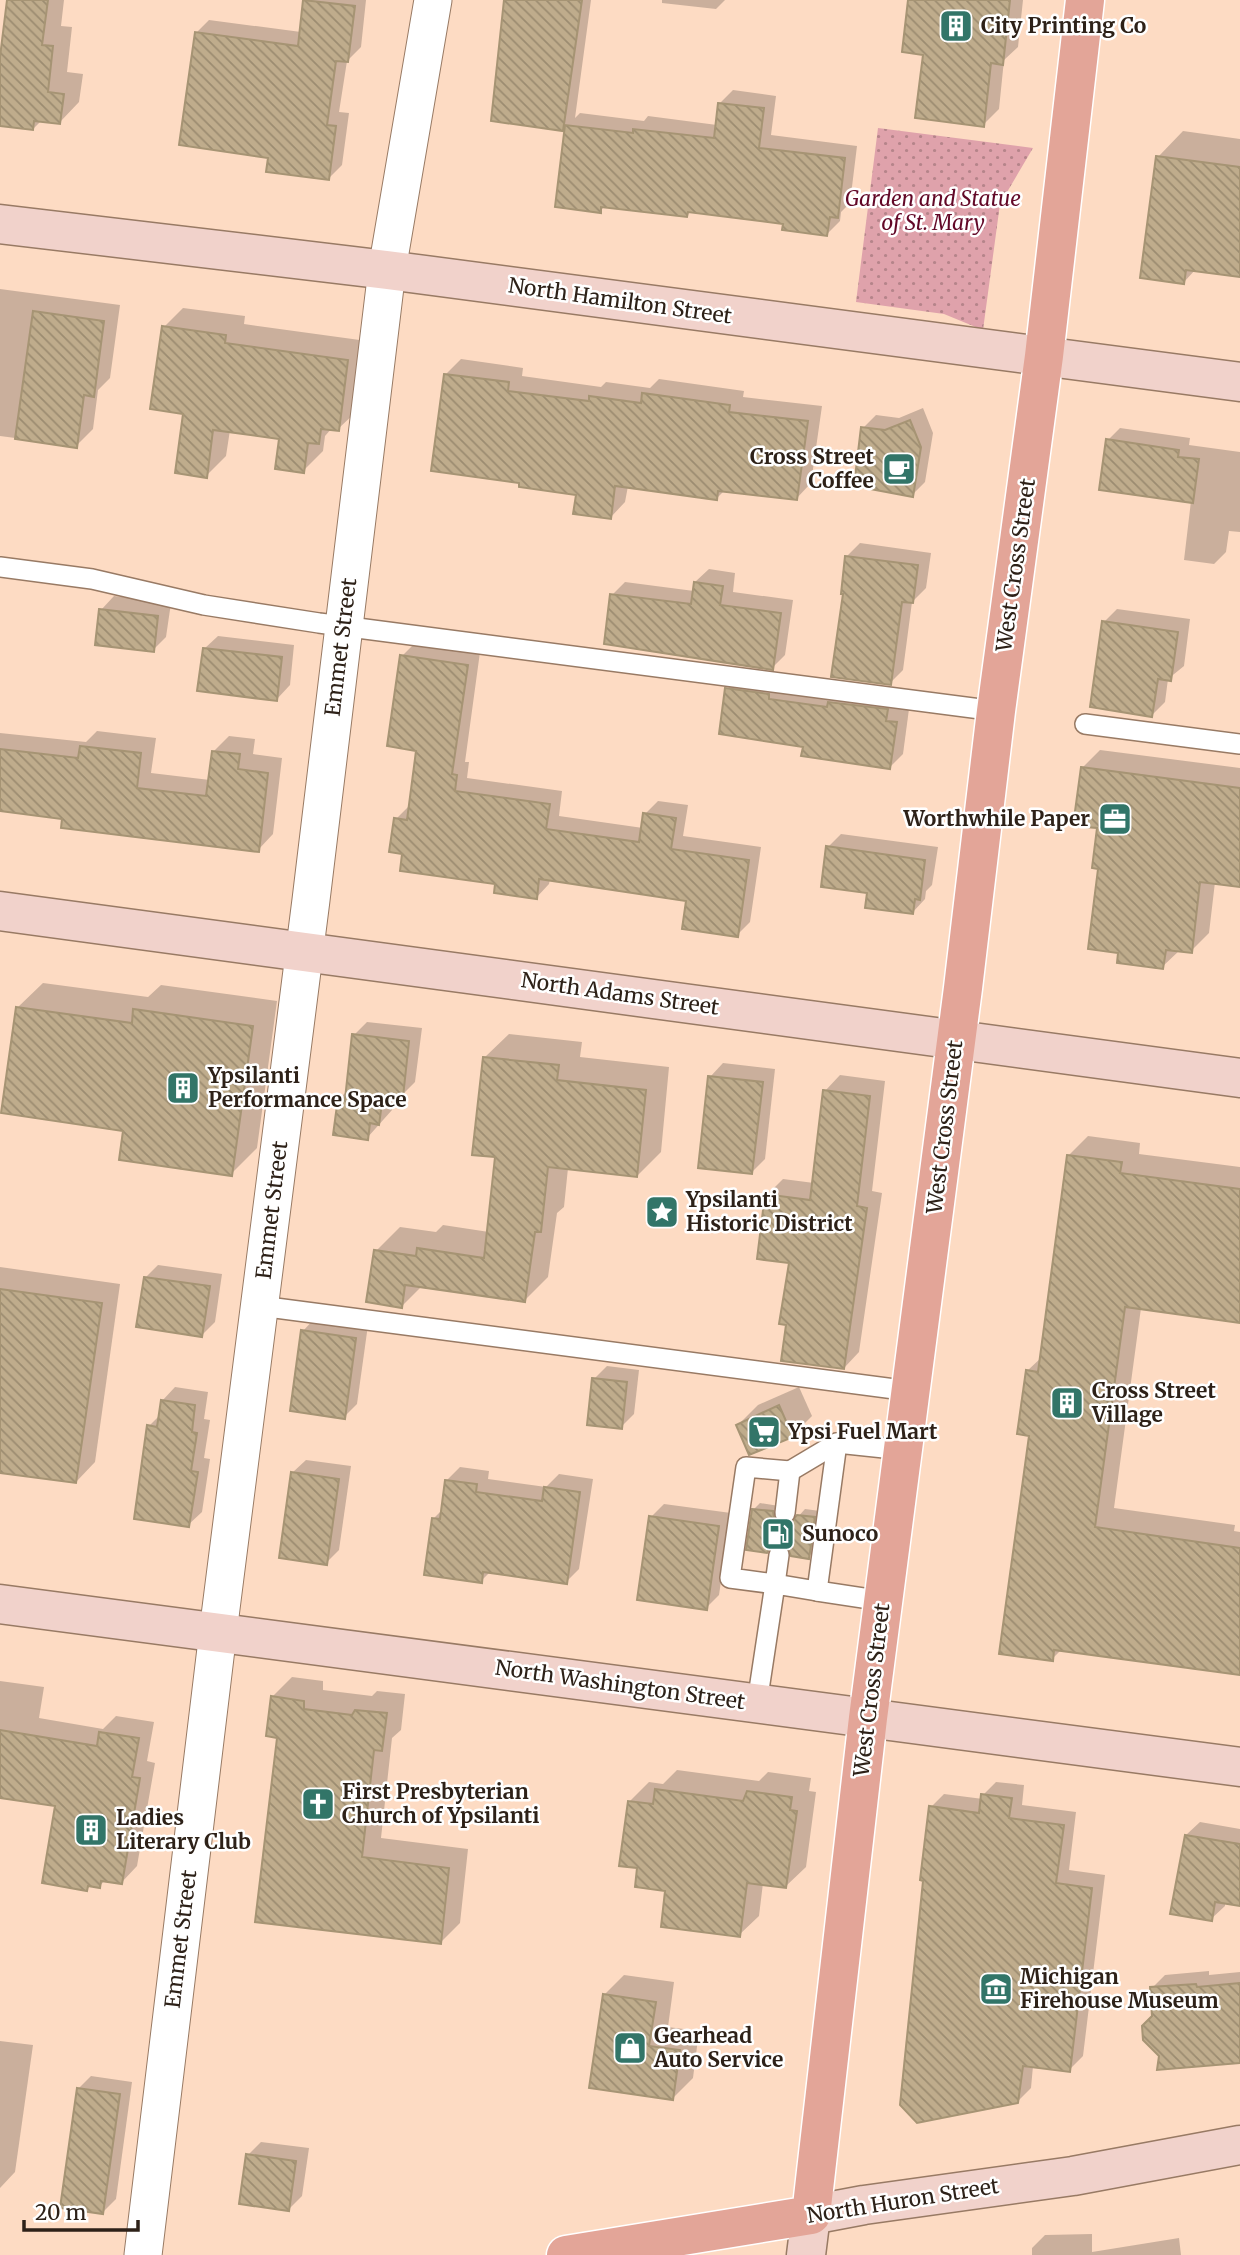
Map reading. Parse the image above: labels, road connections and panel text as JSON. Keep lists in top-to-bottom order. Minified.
{"streets":{"main road":["West Cross Street","North Huron Street"],"street":["North Hamilton Street","Emmet Street","North Adams Street","North Washington Street"]},"crossings":[["North Hamilton Street","West Cross Street"],["North Hamilton Street","Emmet Street"],["West Cross Street","North Adams Street"],["West Cross Street","North Washington Street"],["West Cross Street","North Huron Street"],["Emmet Street","North Adams Street"],["Emmet Street","North Washington Street"]],"parks":["Garden and Statue of St. Mary"],"places":{"building":["City Printing Co","Ypsilanti Performance Space","Cross Street Village","Ladies Literary Club"],"cafe":["Cross Street Coffee"],"office":["Worthwhile Paper"],"place":["Ypsilanti Historic District"],"supermarket":["Ypsi Fuel Mart"],"fuel station":["Sunoco"],"church":["First Presbyterian Church of Ypsilanti"],"museum":["Michigan Firehouse Museum"],"shop":["Gearhead Auto Service"]},"scale_bar":"20 m"}
